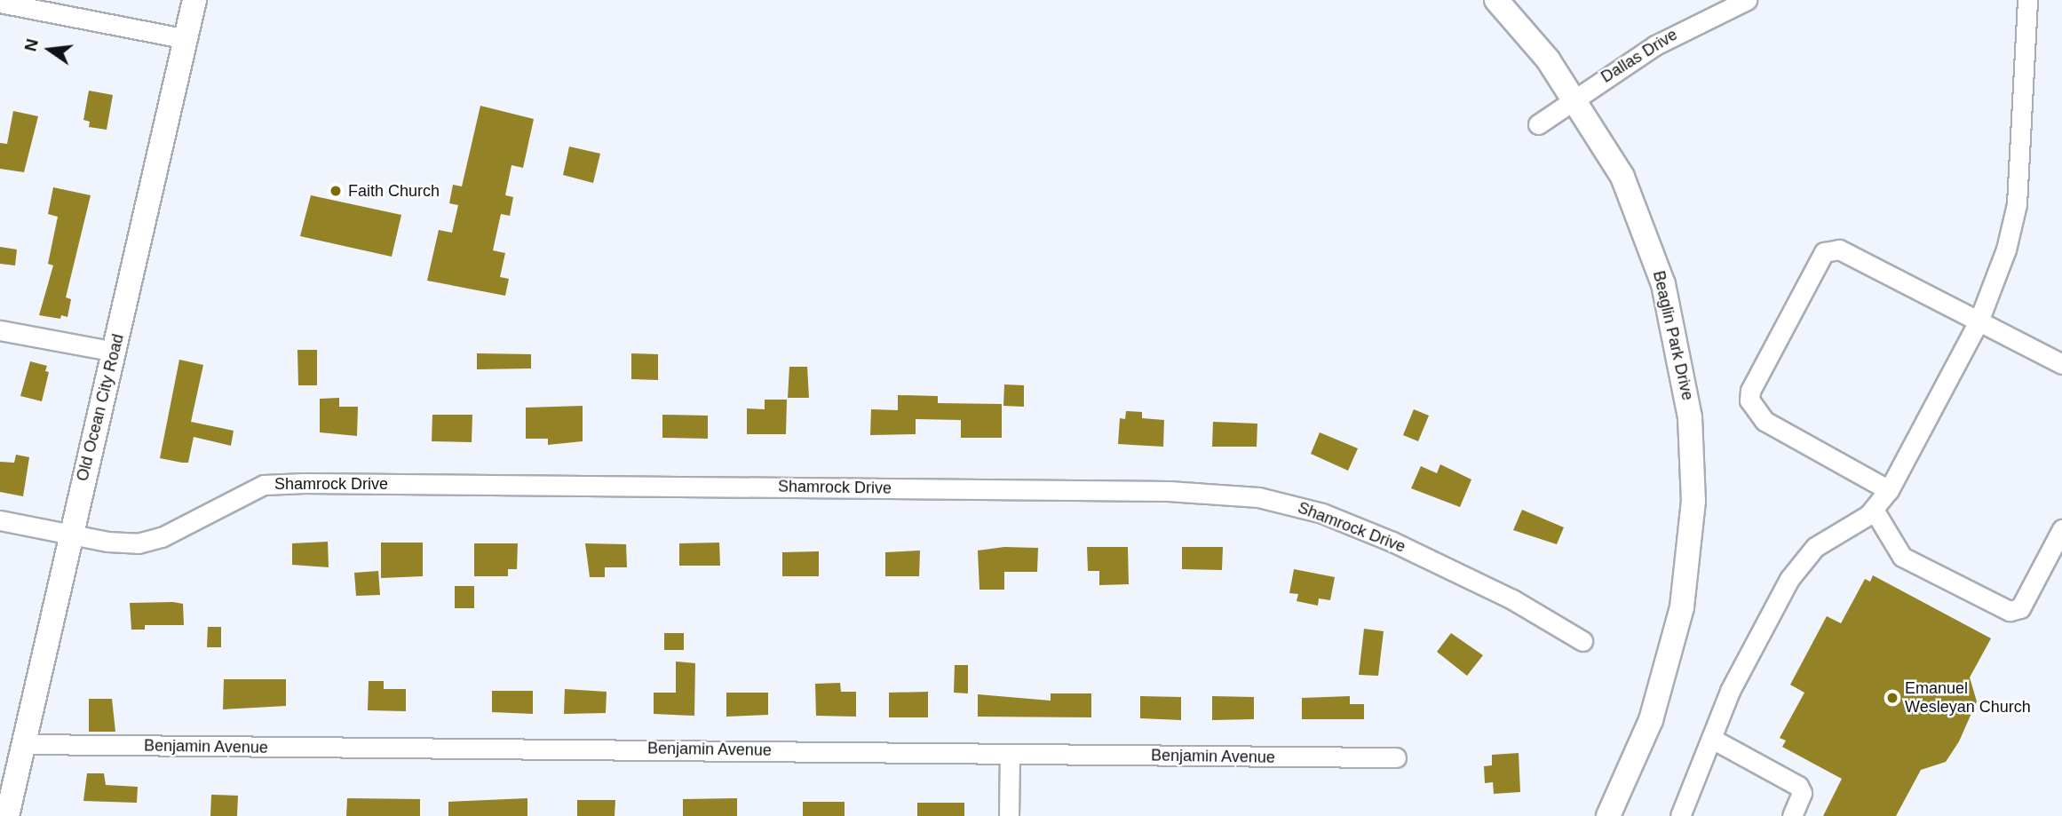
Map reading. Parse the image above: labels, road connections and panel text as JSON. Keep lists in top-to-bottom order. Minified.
{"streets":{"main road":["Beaglin Park Drive","Old Ocean City Road"],"street":["Dallas Drive","Shamrock Drive","Benjamin Avenue"]},"crossings":[["Dallas Drive","Beaglin Park Drive"],["Old Ocean City Road","Shamrock Drive"],["Old Ocean City Road","Benjamin Avenue"]],"places":["Faith Church","Emanuel Wesleyan Church"],"north":"left"}
